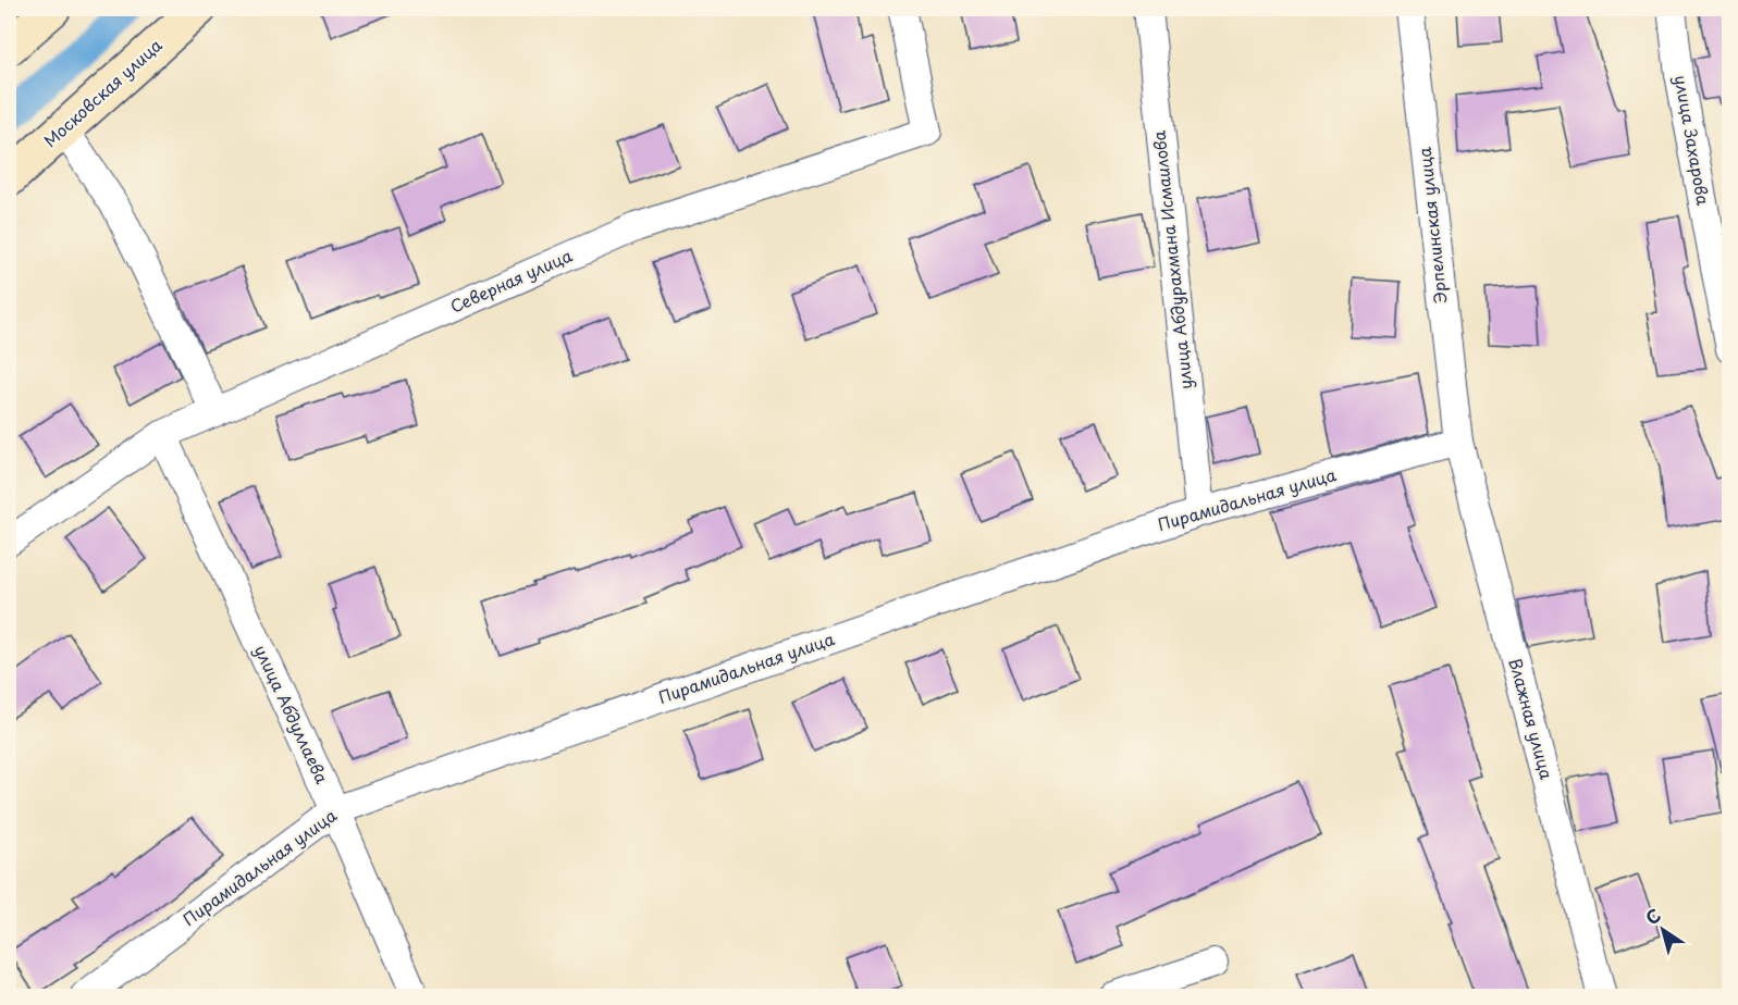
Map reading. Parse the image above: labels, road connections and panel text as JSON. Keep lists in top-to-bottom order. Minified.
{"streets":{"main road":["Московская улица"],"street":["улица Захарова","Эрпелинская улица","улица Абдурахмана Исмаилова","Северная улица","Пирамидальная улица","улица Абдуллаева","Влажная улица"]},"crossings":[["Эрпелинская улица","Пирамидальная улица"],["Эрпелинская улица","Влажная улица"],["улица Абдурахмана Исмаилова","Пирамидальная улица"],["Северная улица","улица Абдуллаева"],["Пирамидальная улица","улица Абдуллаева"],["Пирамидальная улица","Влажная улица"]],"north":"top left"}
